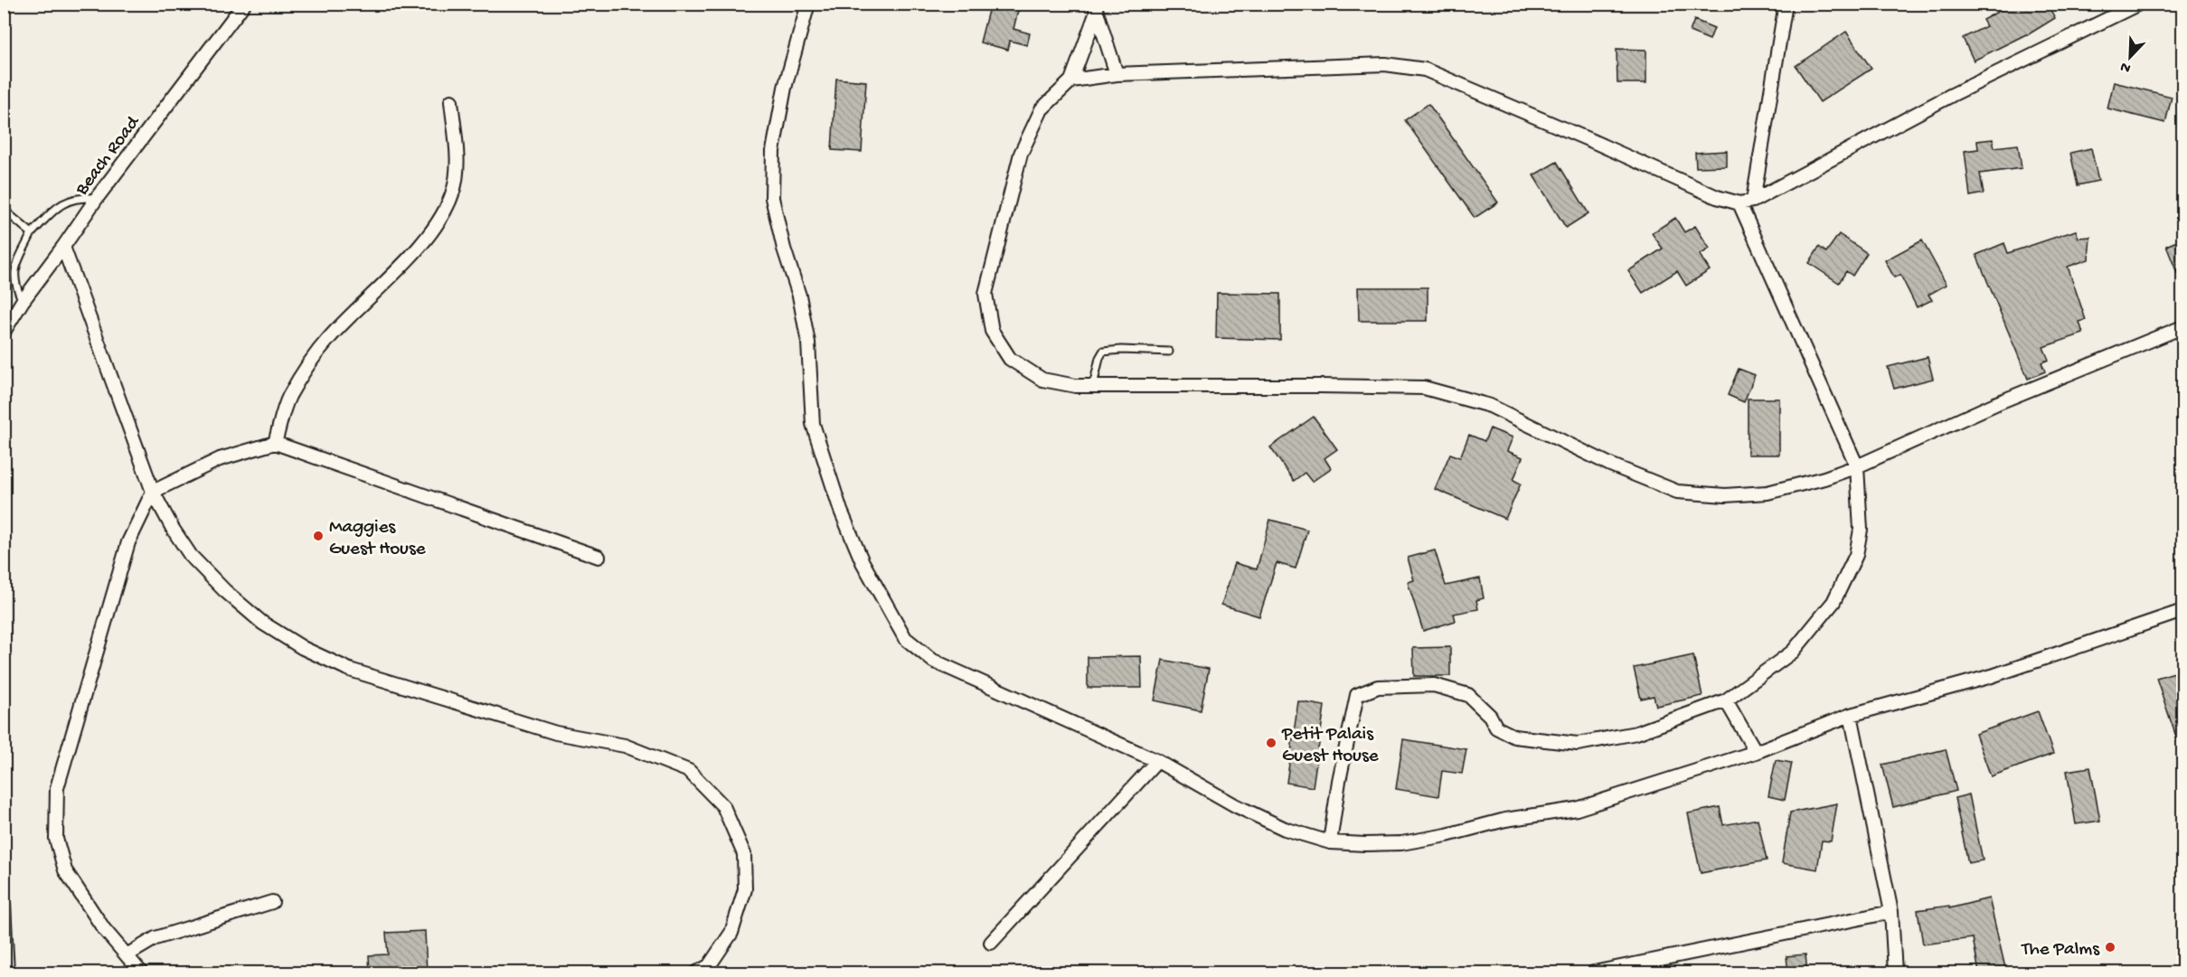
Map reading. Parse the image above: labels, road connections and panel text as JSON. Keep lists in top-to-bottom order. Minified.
{"streets":{"street":["Beach Road"]},"places":["Maggies Guest House","Petit Palais Guest House","The Palms"],"north":"bottom left"}
